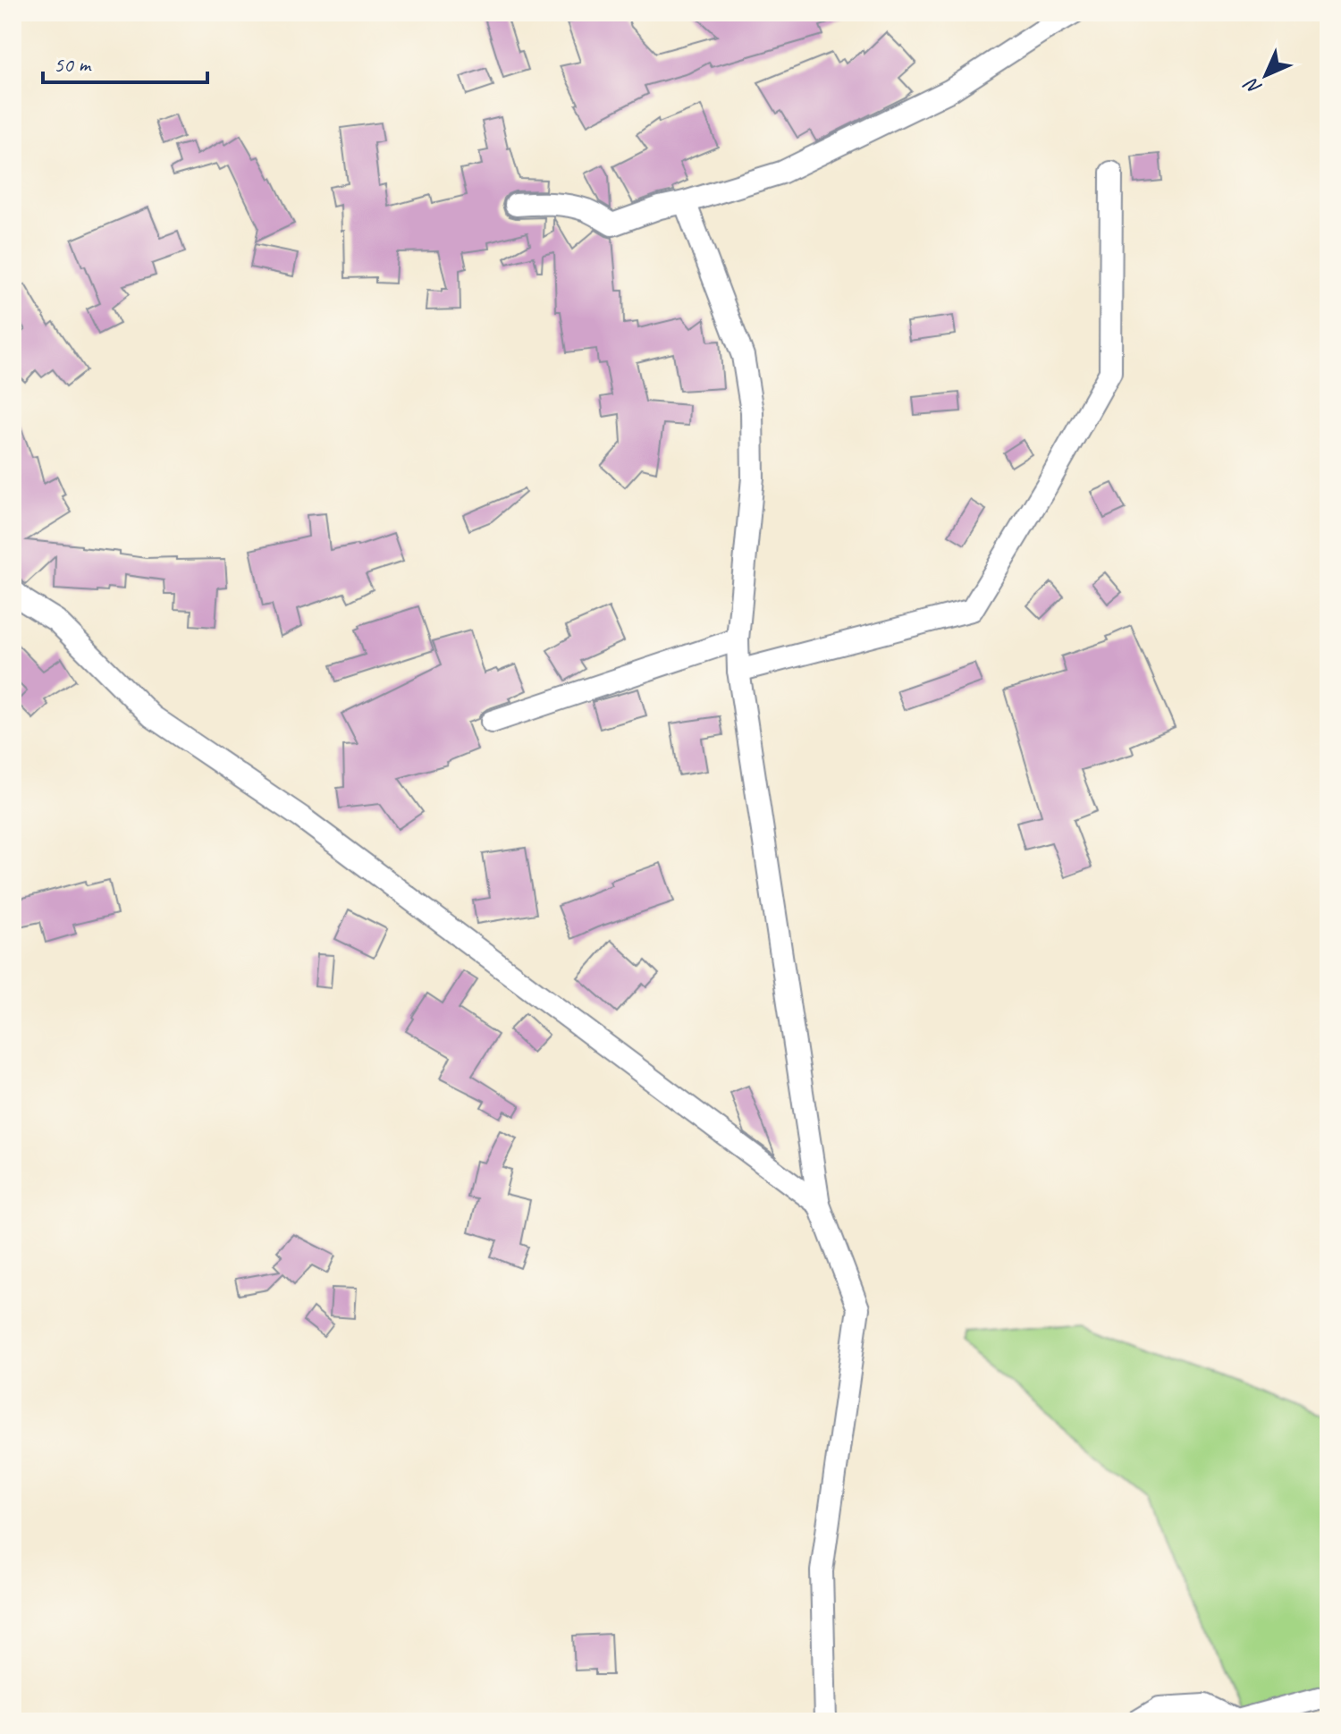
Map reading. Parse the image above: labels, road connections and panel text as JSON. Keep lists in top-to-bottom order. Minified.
{"scale_bar":"50 m","north":"bottom left"}
